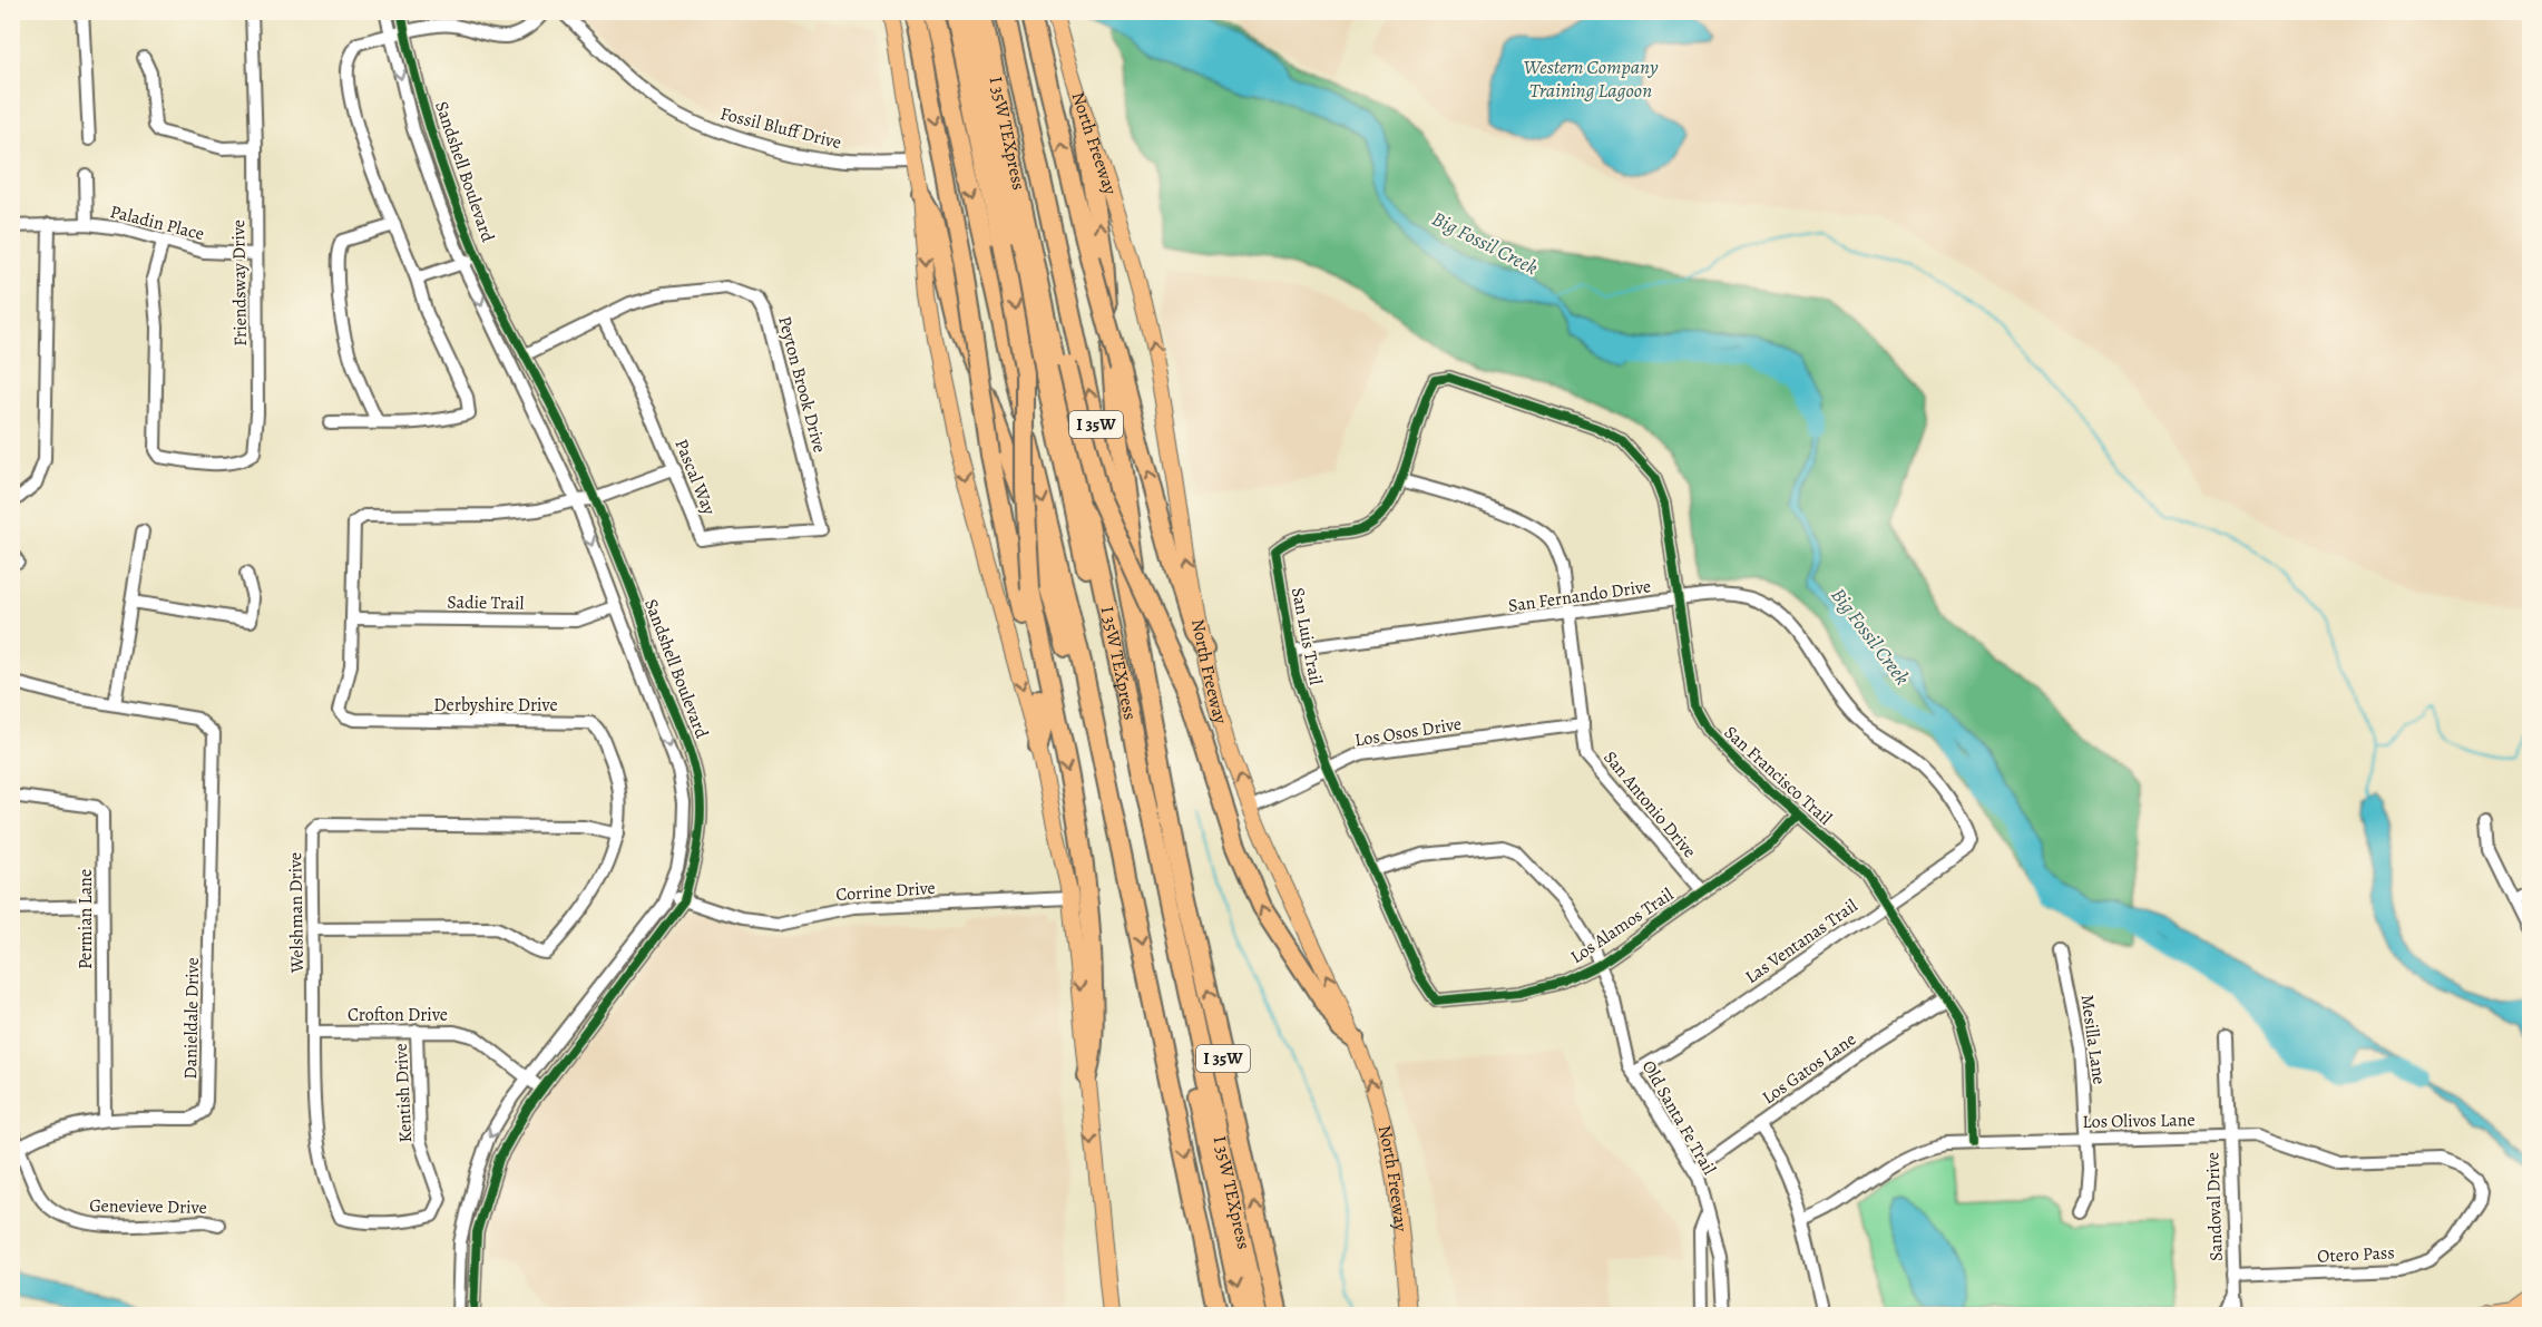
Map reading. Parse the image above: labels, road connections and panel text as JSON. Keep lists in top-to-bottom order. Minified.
{"streets":{"highway":["I 35W TEXpress","I 35W"],"main road":["North Freeway"],"street":["Fossil Bluff Drive","Sandshell Boulevard","Paladin Place","Friendsway Drive","Peyton Brook Drive","Pascal Way","San Fernando Drive","Sadie Trail","San Luis Trail","Derbyshire Drive","Los Osos Drive","San Francisco Trail","San Antonio Drive","Corrine Drive","Welshman Drive","Permian Lane","Los Alamos Trail","Las Ventanas Trail","Crofton Drive","Danieldale Drive","Mesilla Lane","Los Gatos Lane","Kentish Drive","Old Santa Fe Trail","Los Olivos Lane","Genevieve Drive","Sandoval Drive","Otero Pass"]},"crossings":[["North Freeway","Los Osos Drive"],["Sandshell Boulevard","Peyton Brook Drive"],["Sandshell Boulevard","Sadie Trail"],["Sandshell Boulevard","Derbyshire Drive"],["Sandshell Boulevard","Corrine Drive"],["Sandshell Boulevard","Crofton Drive"],["Paladin Place","Friendsway Drive"],["Peyton Brook Drive","Pascal Way"],["San Fernando Drive","San Luis Trail"],["San Fernando Drive","San Francisco Trail"],["San Fernando Drive","San Antonio Drive"],["San Fernando Drive","Las Ventanas Trail"],["Sadie Trail","Derbyshire Drive"],["San Luis Trail","Los Osos Drive"],["San Luis Trail","San Francisco Trail"],["San Luis Trail","San Antonio Drive"],["San Luis Trail","Los Alamos Trail"],["San Luis Trail","Old Santa Fe Trail"],["Derbyshire Drive","Welshman Drive"],["Los Osos Drive","San Antonio Drive"],["San Francisco Trail","Los Alamos Trail"],["San Francisco Trail","Las Ventanas Trail"],["San Francisco Trail","Los Gatos Lane"],["San Francisco Trail","Los Olivos Lane"],["San Antonio Drive","Los Alamos Trail"],["Welshman Drive","Crofton Drive"],["Welshman Drive","Kentish Drive"],["Permian Lane","Danieldale Drive"],["Los Alamos Trail","Old Santa Fe Trail"],["Las Ventanas Trail","Old Santa Fe Trail"],["Crofton Drive","Kentish Drive"],["Danieldale Drive","Genevieve Drive"],["Mesilla Lane","Los Olivos Lane"],["Los Gatos Lane","Old Santa Fe Trail"],["Los Olivos Lane","Sandoval Drive"],["Los Olivos Lane","Otero Pass"],["Sandoval Drive","Otero Pass"]],"one_way":["North Freeway"],"water":["Western Company Training Lagoon","Big Fossil Creek"]}
